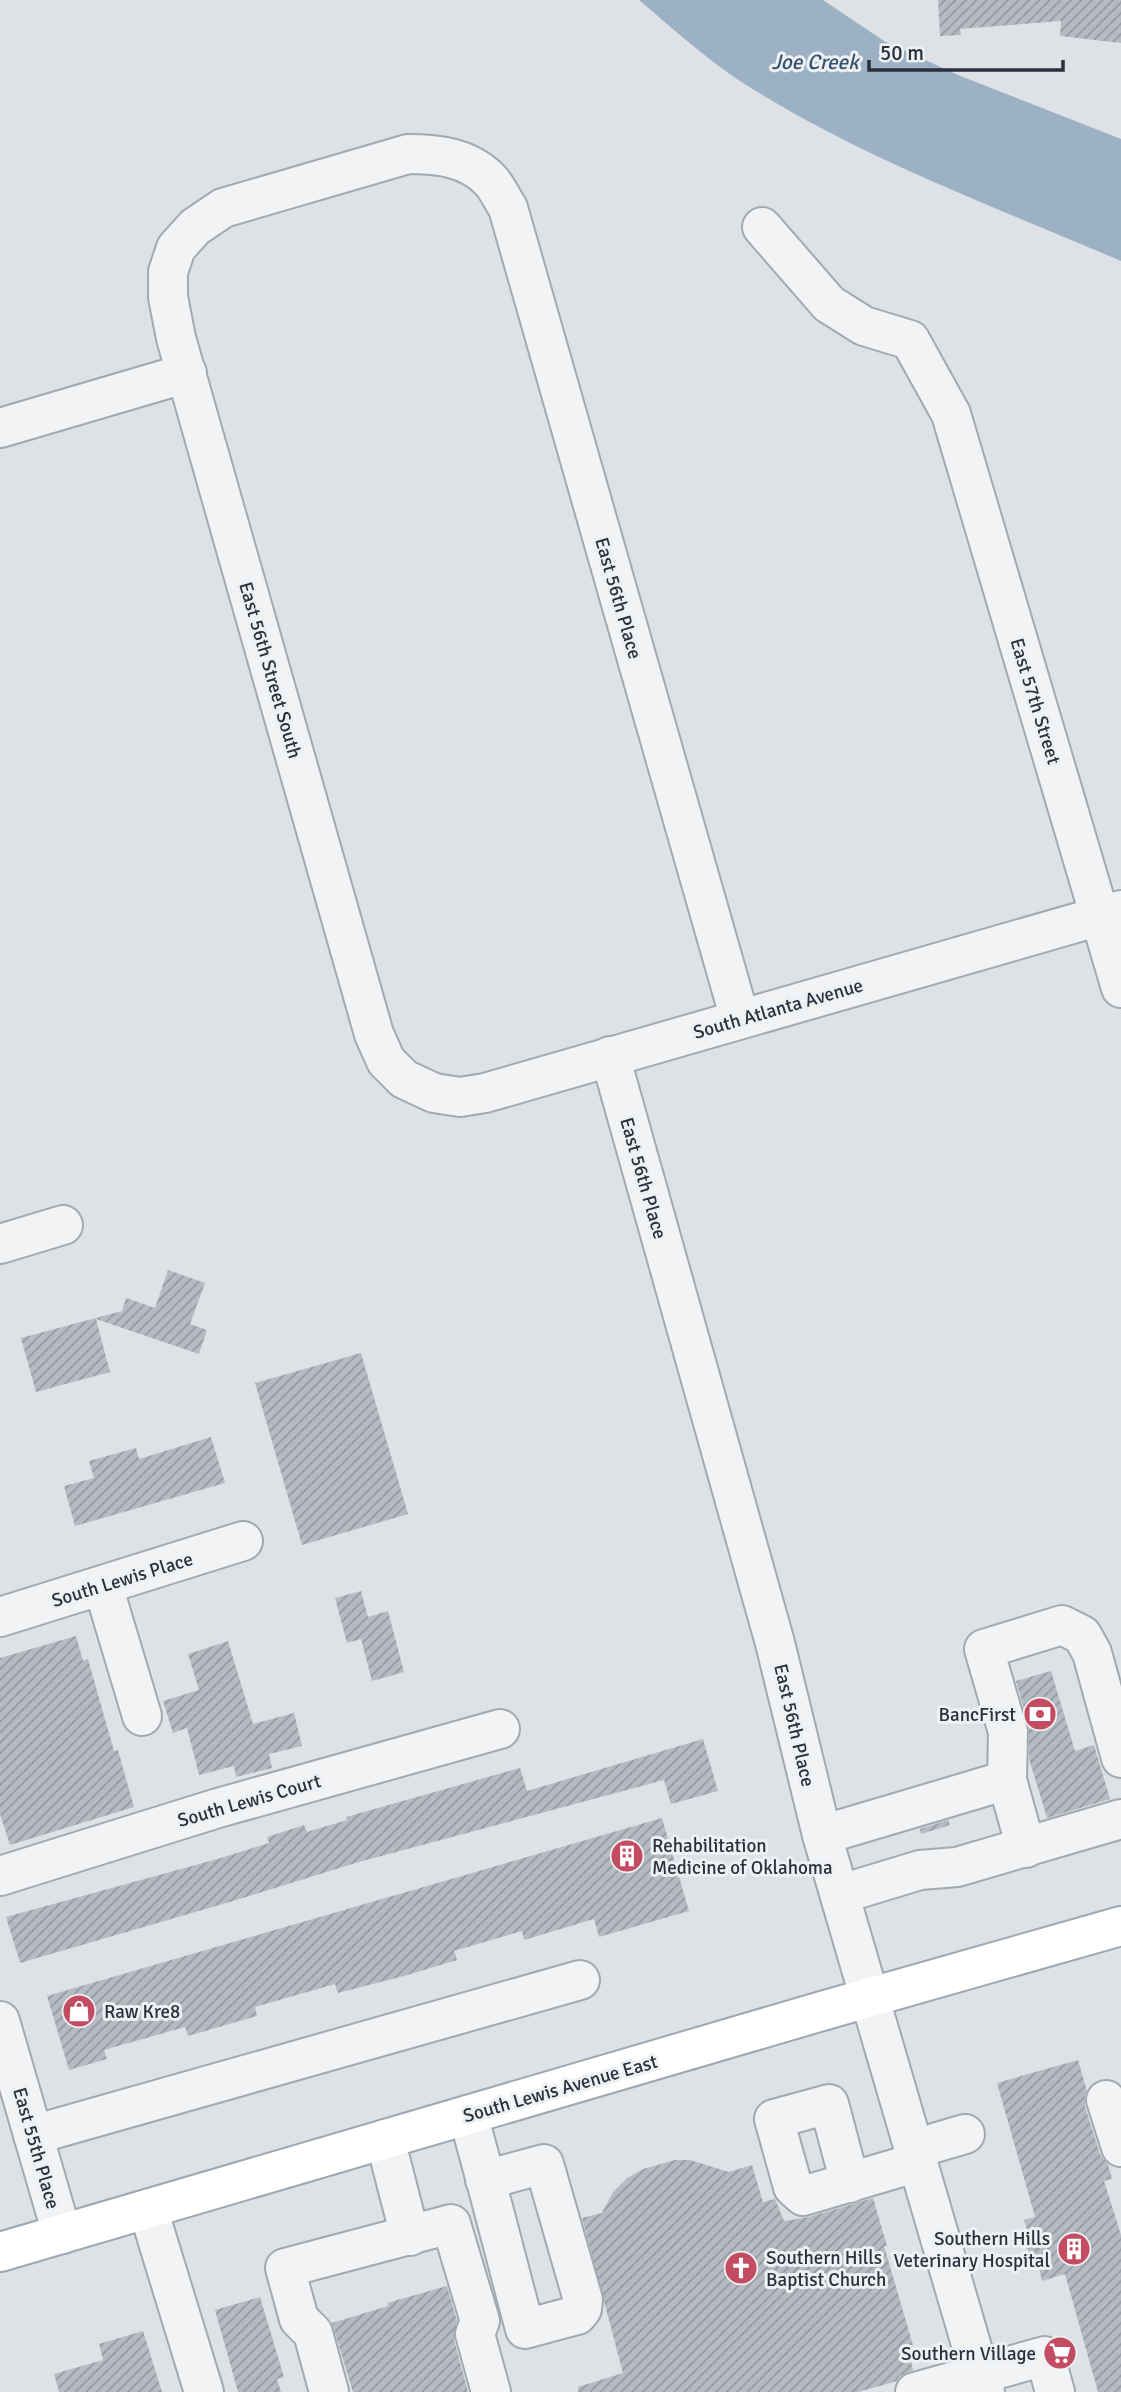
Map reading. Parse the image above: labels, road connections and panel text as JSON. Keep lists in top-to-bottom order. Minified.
{"streets":{"main road":["South Lewis Avenue East"],"street":["East 56th Place","East 56th Street South","East 57th Street","South Atlanta Avenue","South Lewis Place","South Lewis Court","East 55th Place"]},"crossings":[["East 56th Place","East 56th Street South"],["East 56th Place","South Atlanta Avenue"],["East 56th Place","South Lewis Avenue East"],["East 56th Street South","South Atlanta Avenue"],["East 57th Street","South Atlanta Avenue"],["South Lewis Avenue East","East 55th Place"]],"water":["Joe Creek"],"places":{"bank":["BancFirst"],"building":["Rehabilitation Medicine of Oklahoma","Southern Hills Veterinary Hospital"],"shop":["Raw Kre8"],"church":["Southern Hills Baptist Church"],"supermarket":["Southern Village"]},"scale_bar":"50 m"}
